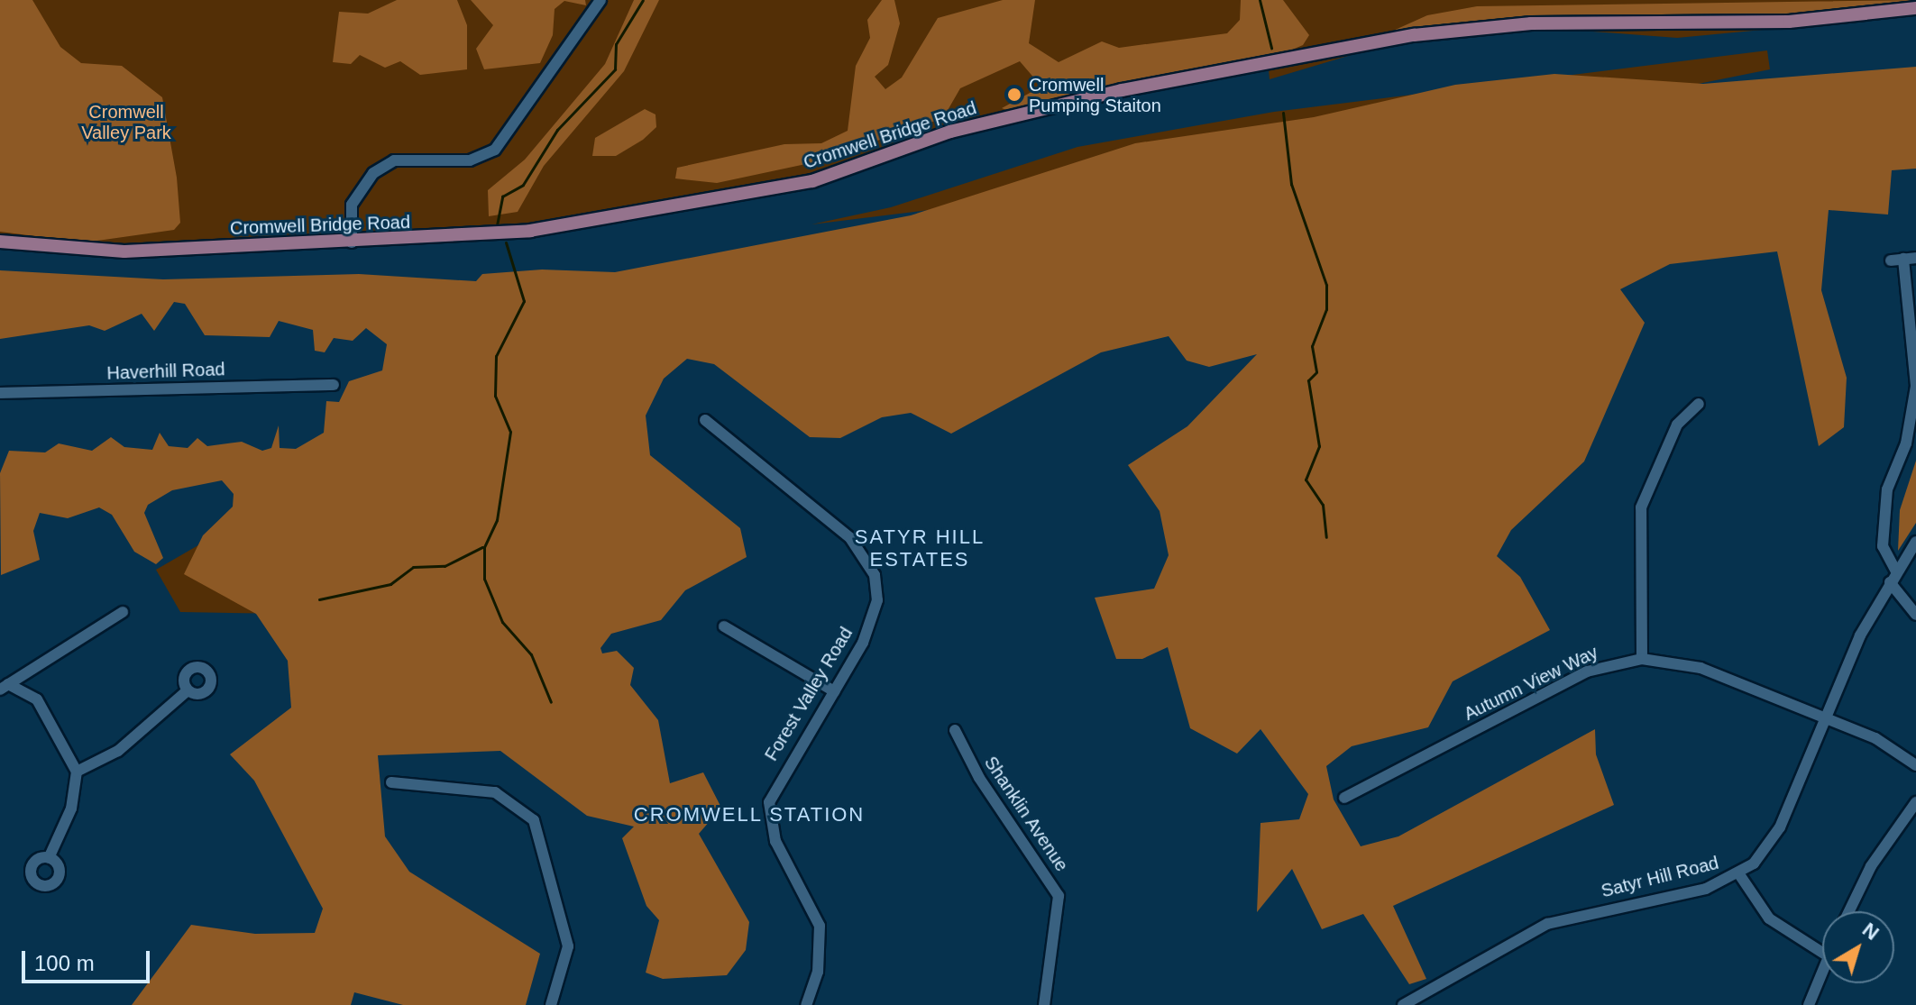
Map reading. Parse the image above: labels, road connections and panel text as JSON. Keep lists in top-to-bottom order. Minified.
{"streets":{"main road":["Cromwell Bridge Road"],"street":["Haverhill Road","Autumn View Way","Forest Valley Road","Shanklin Avenue","Satyr Hill Road"]},"crossings":[["Autumn View Way","Satyr Hill Road"]],"districts":["SATYR HILL ESTATES","CROMWELL STATION"],"parks":["Cromwell Valley Park"],"places":["Cromwell Pumping Staiton"],"scale_bar":"100 m","north":"top right"}
